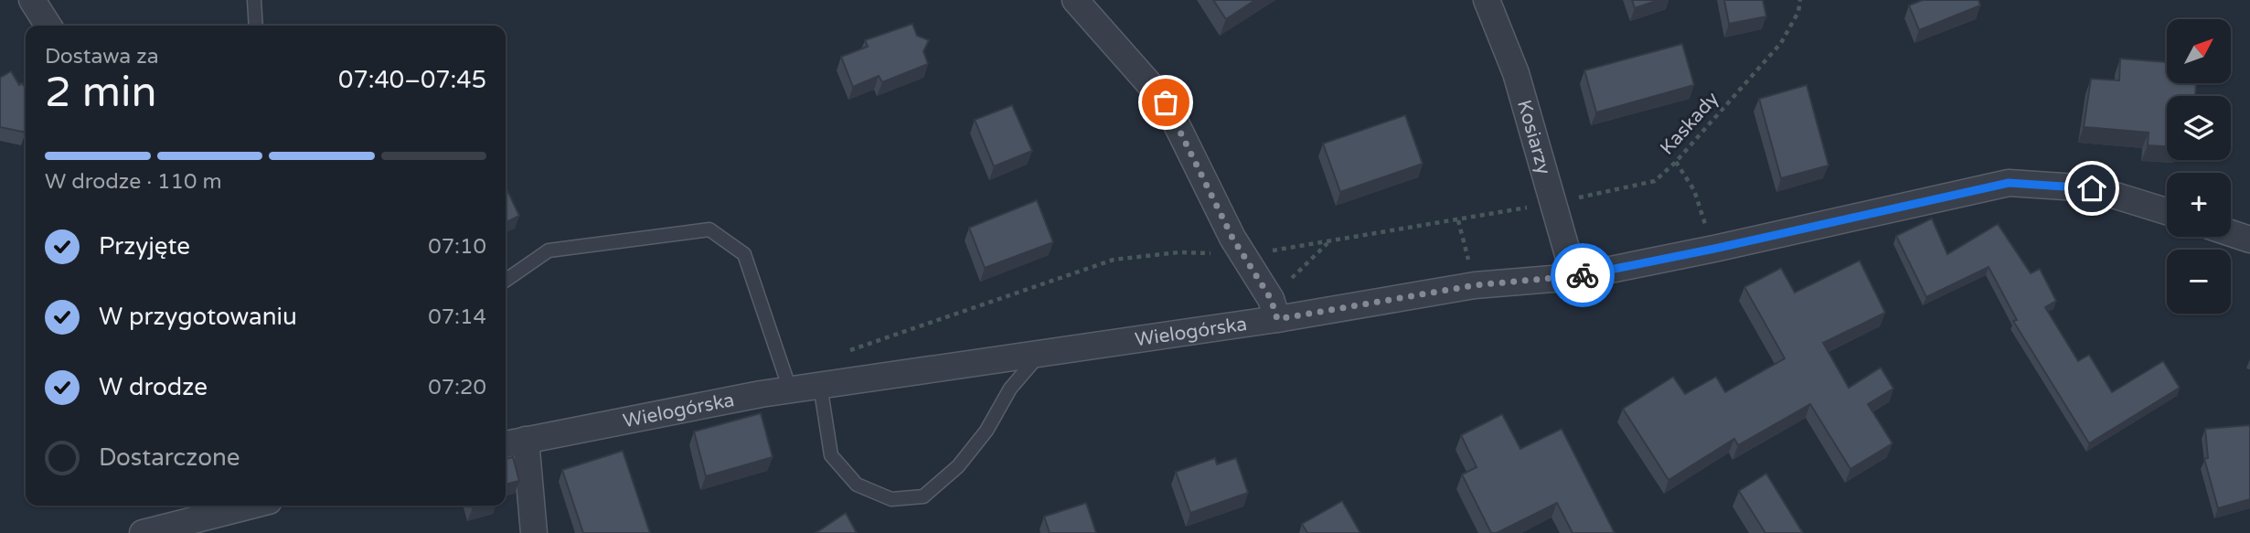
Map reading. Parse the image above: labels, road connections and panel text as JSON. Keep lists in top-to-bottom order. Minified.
{"streets":{"street":["Kosiarzy","Wielogórska"],"path":["Kaskady"]},"crossings":[["Kaskady","Kosiarzy"],["Kosiarzy","Wielogórska"]],"north":"top right","page":{"map_buttons":["+","−"],"heading":["2 min","Dostawa za","07:40–07:45"],"bar":"W drodze · 110 m","list":[["Przyjęte","07:10"],["W przygotowaniu","07:14"],["W drodze","07:20"],"Dostarczone"]}}
